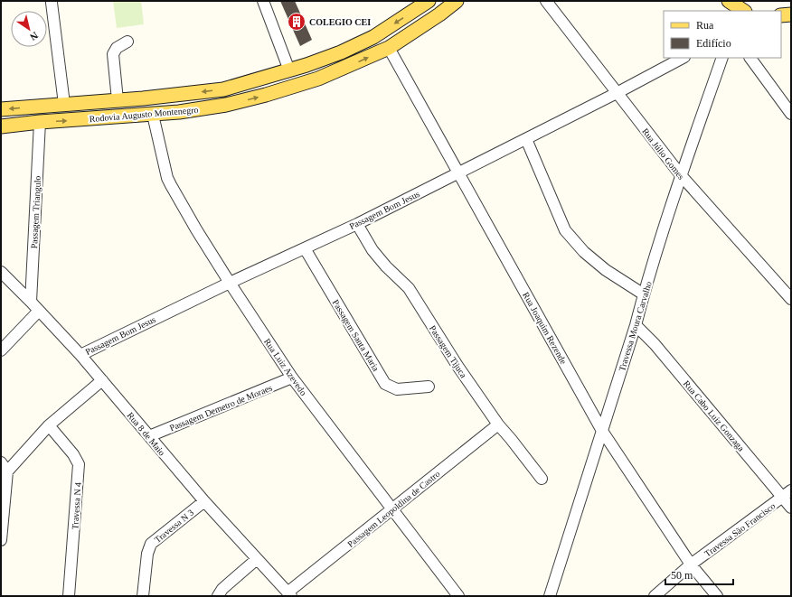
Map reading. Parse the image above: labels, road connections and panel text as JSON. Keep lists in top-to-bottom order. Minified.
{"streets":{"main road":["Rodovia Augusto Montenegro"],"street":["Rua Júlio Gomes","Passagem Bom Jesus","Passagem Triangulo","Travessa Moura Carvalho","Rua Joaquim Rezende","Passagem Santa Maria","Passagem Tijuca","Rua Luiz Azevedo","Passagem Demetro de Moraes","Rua Cabo Luiz Gonzaga","Rua 8 de Maio","Travessa N 4","Passagem Leopoldina de Castro","Travessa N 3","Travessa São Francisco"]},"crossings":[["Rodovia Augusto Montenegro","Passagem Triangulo"],["Rodovia Augusto Montenegro","Rua Joaquim Rezende"],["Rodovia Augusto Montenegro","Rua Luiz Azevedo"],["Rua Júlio Gomes","Passagem Bom Jesus"],["Rua Júlio Gomes","Travessa Moura Carvalho"],["Passagem Bom Jesus","Rua Joaquim Rezende"],["Passagem Bom Jesus","Passagem Santa Maria"],["Passagem Bom Jesus","Passagem Tijuca"],["Passagem Bom Jesus","Rua Luiz Azevedo"],["Passagem Bom Jesus","Rua 8 de Maio"],["Passagem Triangulo","Rua 8 de Maio"],["Travessa Moura Carvalho","Rua Joaquim Rezende"],["Travessa Moura Carvalho","Rua Cabo Luiz Gonzaga"],["Rua Joaquim Rezende","Travessa São Francisco"],["Passagem Tijuca","Passagem Leopoldina de Castro"],["Rua Luiz Azevedo","Passagem Demetro de Moraes"],["Rua Luiz Azevedo","Passagem Leopoldina de Castro"],["Passagem Demetro de Moraes","Rua 8 de Maio"],["Rua Cabo Luiz Gonzaga","Travessa São Francisco"],["Rua 8 de Maio","Passagem Leopoldina de Castro"],["Rua 8 de Maio","Travessa N 3"]],"places":{"building":["COLEGIO CEI"]},"legend":["Rua","Edifício"],"scale_bar":"50 m","north":"bottom right"}
